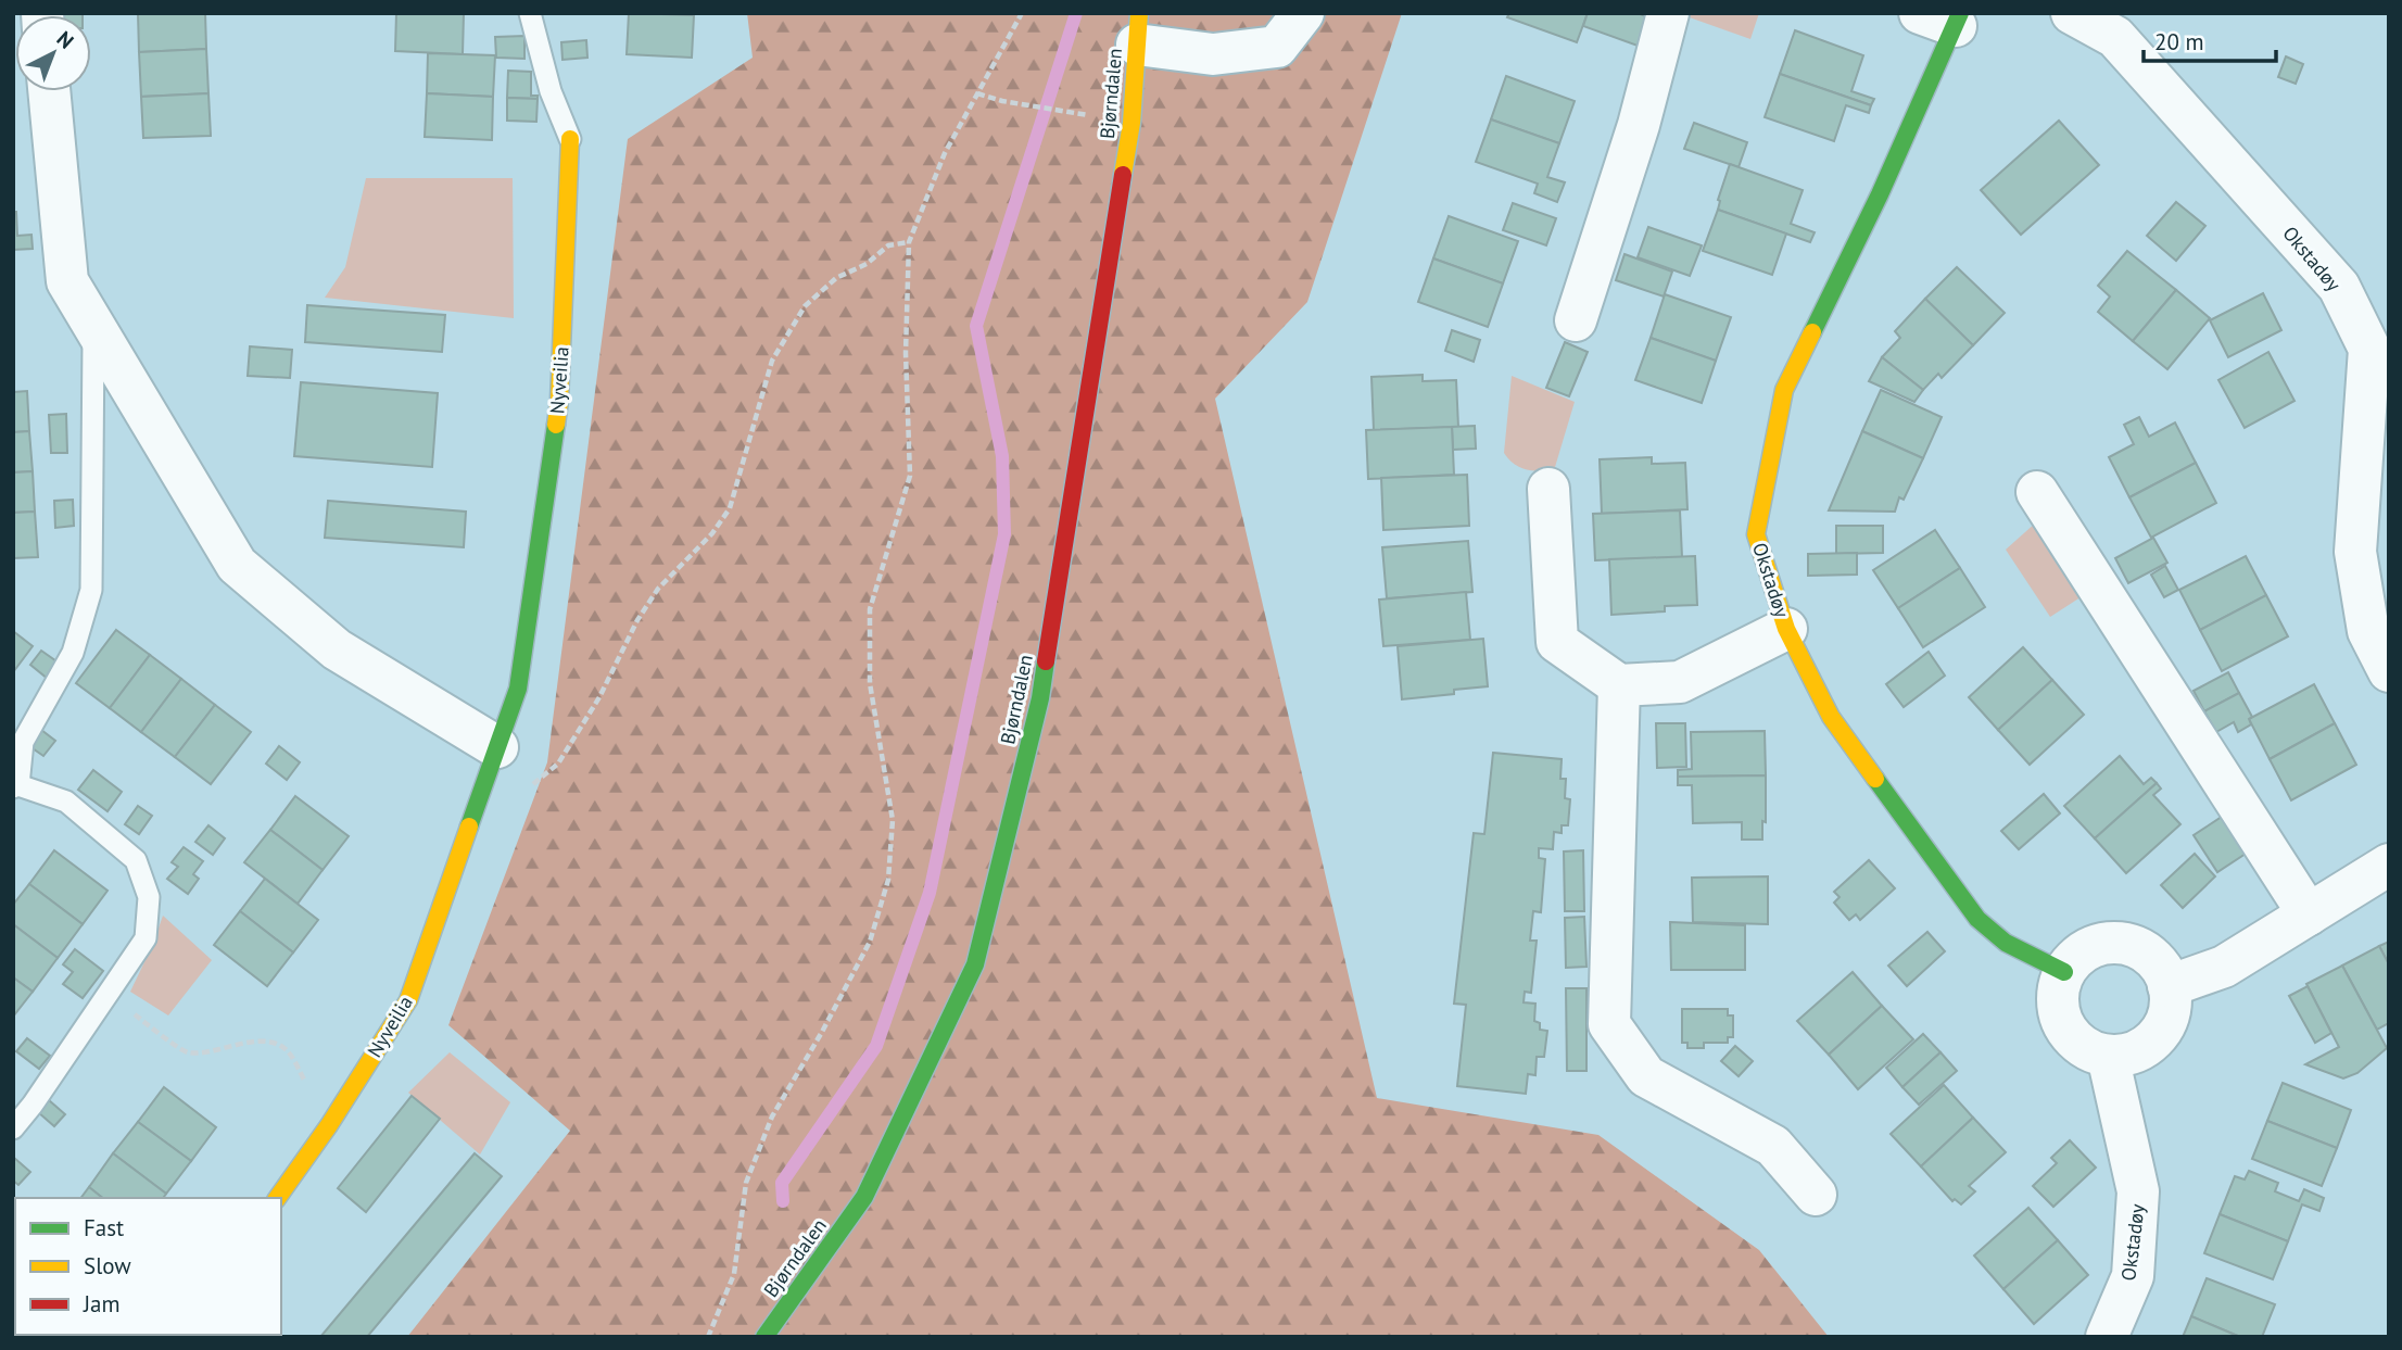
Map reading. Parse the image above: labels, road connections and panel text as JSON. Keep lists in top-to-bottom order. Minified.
{"streets":{"street":["Bjørndalen","Okstadøy","Nyveilia"]},"legend":["Fast","Slow","Jam"],"scale_bar":"20 m","north":"top right"}
